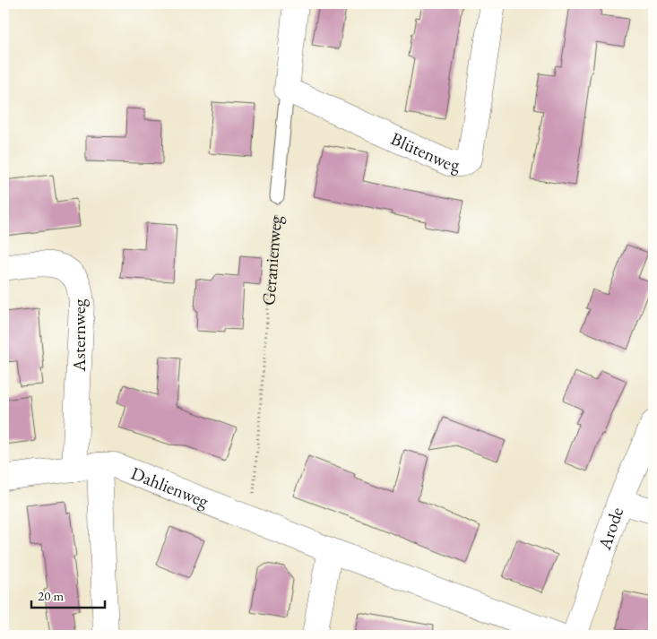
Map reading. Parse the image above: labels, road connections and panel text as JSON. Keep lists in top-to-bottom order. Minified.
{"streets":{"street":["Blütenweg","Geranienweg","Asternweg","Dahlienweg","Arode"]},"crossings":[["Blütenweg","Geranienweg"],["Geranienweg","Dahlienweg"],["Asternweg","Dahlienweg"]],"scale_bar":"20 m"}
